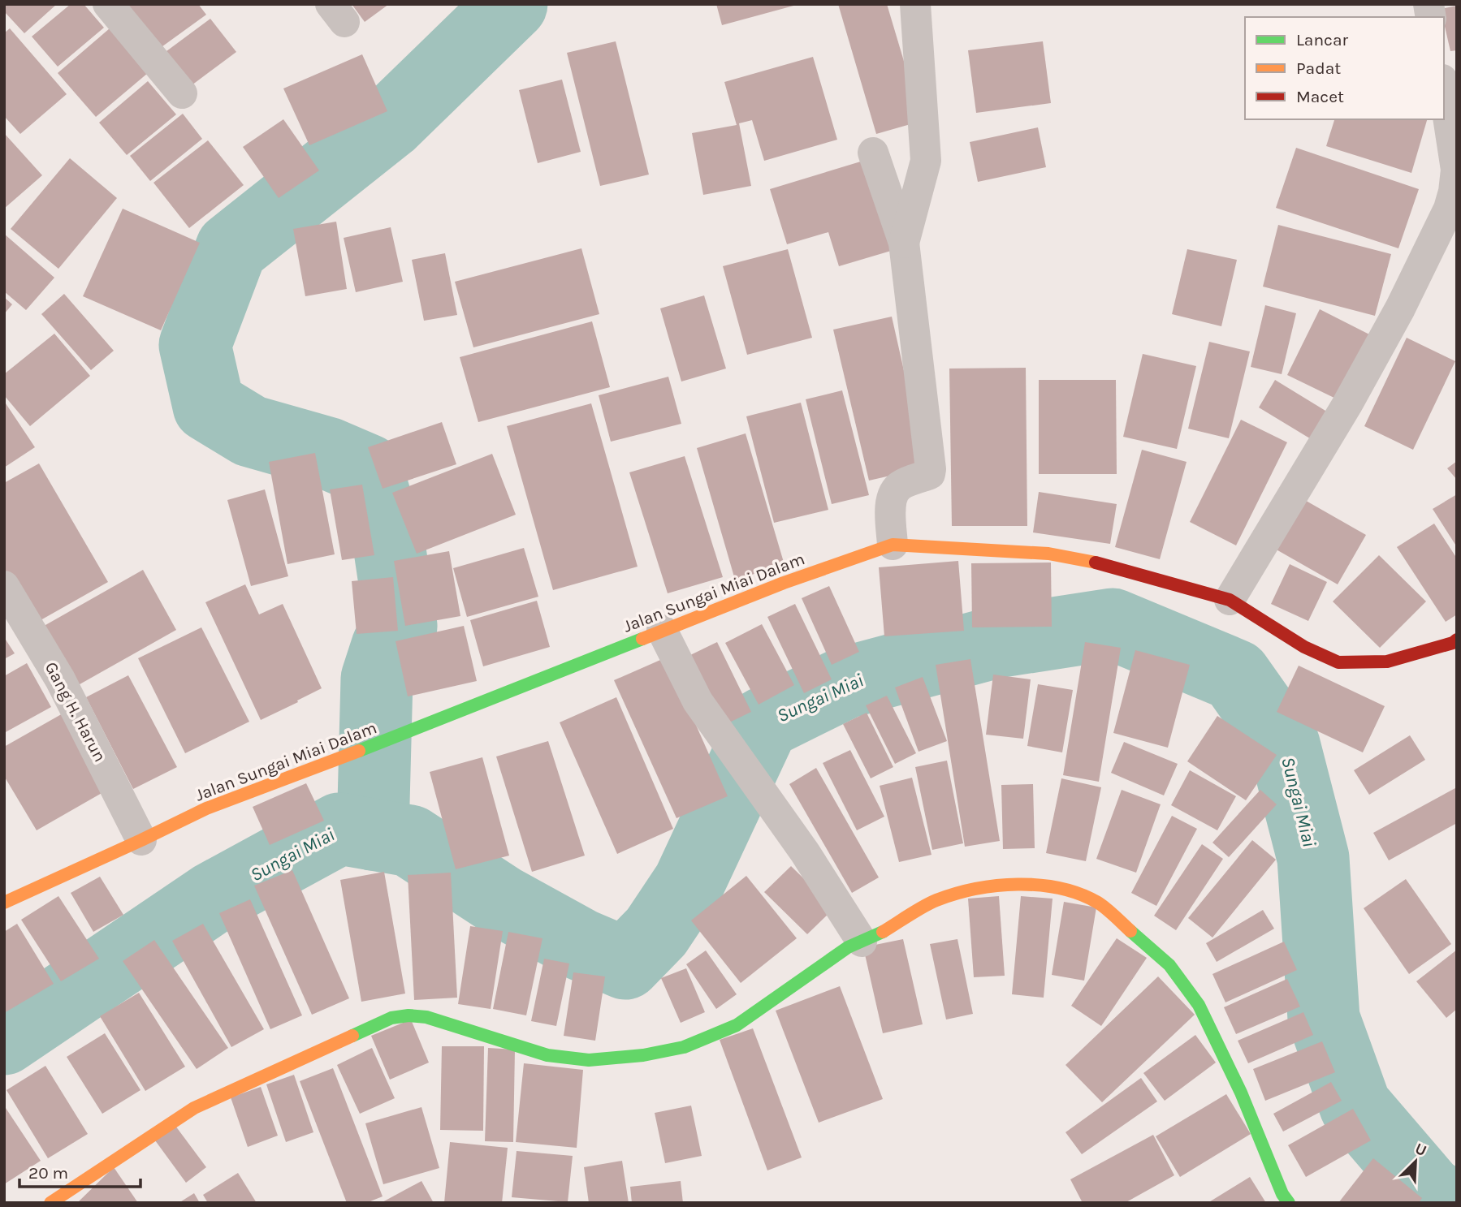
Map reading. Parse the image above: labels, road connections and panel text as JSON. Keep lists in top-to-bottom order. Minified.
{"streets":{"street":["Jalan Sungai Miai Dalam","Gang H. Harun"]},"crossings":[["Jalan Sungai Miai Dalam","Gang H. Harun"]],"water":["Sungai Miai"],"legend":["Lancar","Padat","Macet"],"scale_bar":"20 m","north":"top right"}
